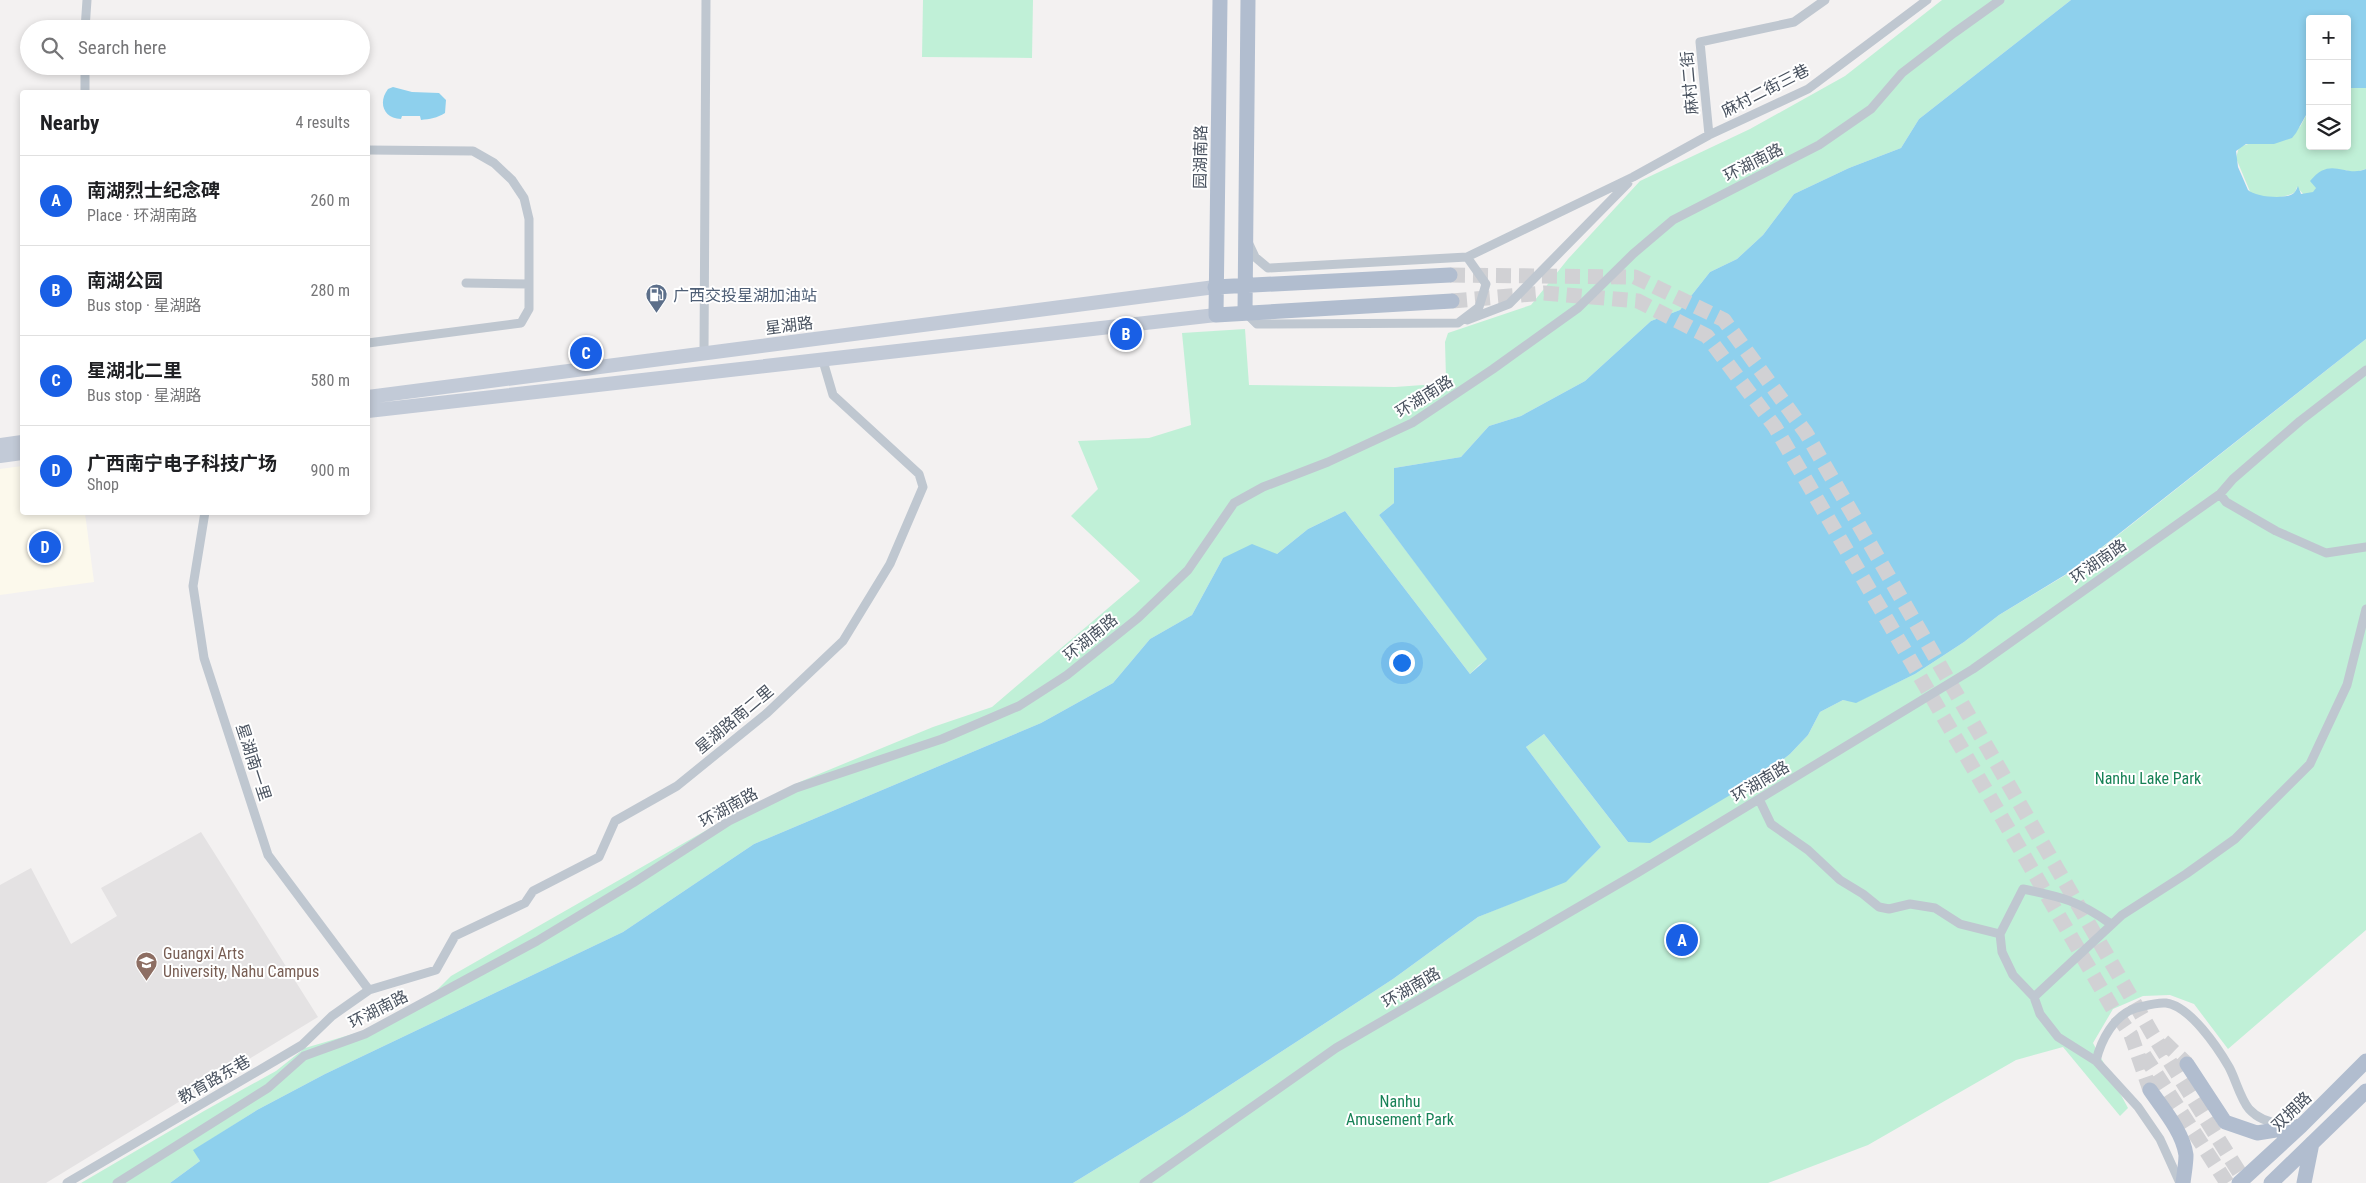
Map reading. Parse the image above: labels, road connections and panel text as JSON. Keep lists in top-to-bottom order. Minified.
{"streets":{"main road":["园湖南路","星湖路","双拥路"],"street":["麻村二街","麻村二街三巷","环湖南路","星湖路南二里","星湖南一里","教育路东巷"]},"crossings":[["麻村二街","麻村二街三巷"],["园湖南路","星湖路"],["星湖路南二里","星湖南一里"],["星湖路南二里","教育路东巷"],["星湖南一里","教育路东巷"]],"parks":["Nanhu Lake Park","Nanhu Amusement Park"],"places":{"fuel station":["广西交投星湖加油站"],"school or university":["Guangxi Arts University, Nahu Campus"]},"page":{"map_buttons":["+","−"],"search":"Search here","heading":["Nearby","4 results"],"list":[{"mark":"A","name":"南湖烈士纪念碑","note":"Place · 环湖南路","value":"260 m"},{"mark":"B","name":"南湖公园","note":"Bus stop · 星湖路","value":"280 m"},{"mark":"C","name":"星湖北二里","note":"Bus stop · 星湖路","value":"580 m"},{"mark":"D","name":"广西南宁电子科技广场","note":"Shop","value":"900 m"}],"pins":["B","C","D","A"]}}
